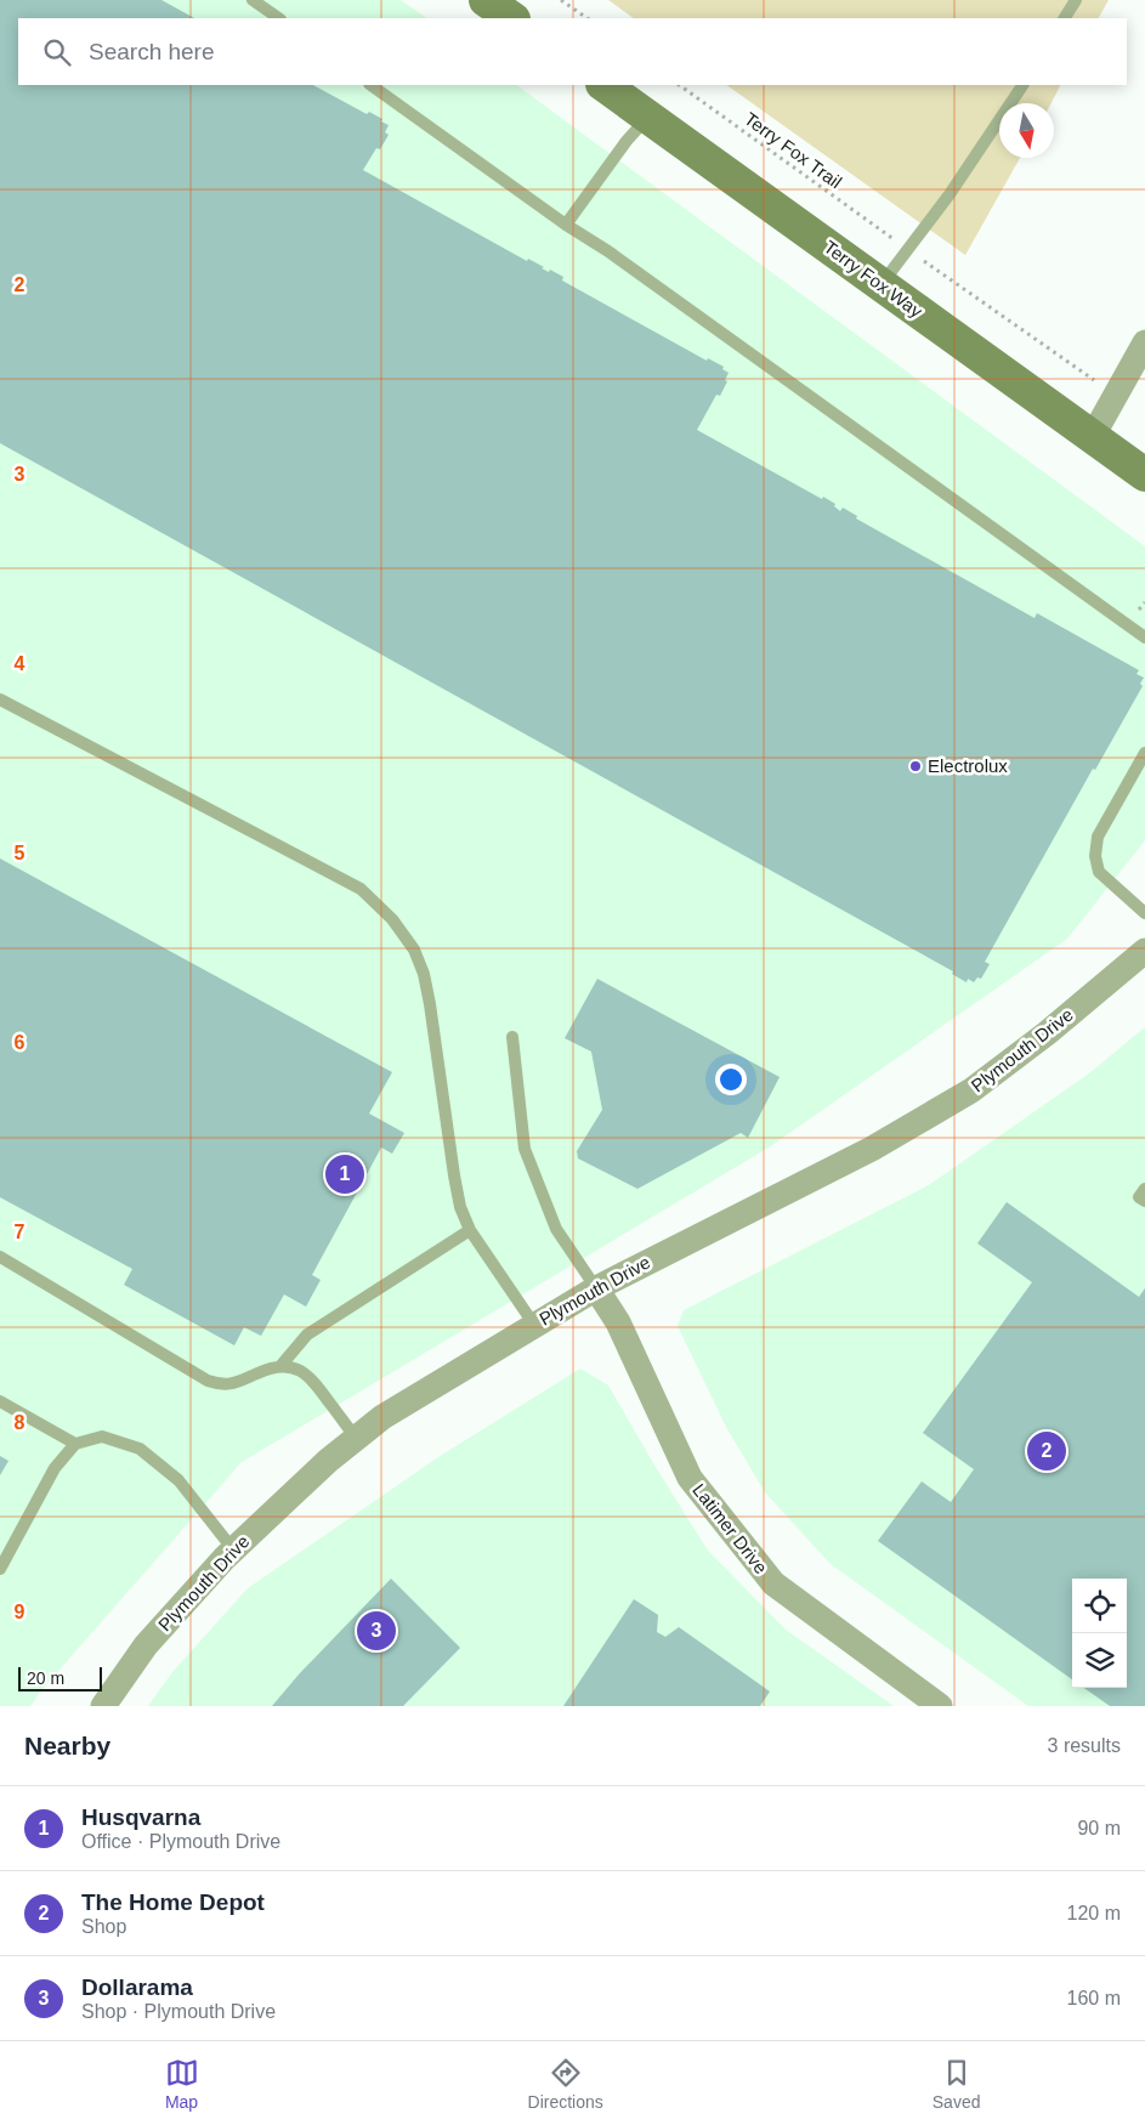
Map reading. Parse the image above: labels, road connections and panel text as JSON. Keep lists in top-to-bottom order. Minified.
{"streets":{"street":["Terry Fox Way","Plymouth Drive","Latimer Drive"],"path":["Terry Fox Trail"]},"crossings":[["Plymouth Drive","Latimer Drive"]],"places":["Electrolux"],"scale_bar":"20 m","north":"bottom","page":{"search":"Search here","pins":["1","2","3"],"scale":"20 m","heading":["Nearby","3 results"],"list":[{"mark":"1","name":"Husqvarna","note":"Office · Plymouth Drive","value":"90 m"},{"mark":"2","name":"The Home Depot","note":"Shop","value":"120 m"},{"mark":"3","name":"Dollarama","note":"Shop · Plymouth Drive","value":"160 m"}],"nav":["Map","Directions","Saved"]},"grid":{"rows":["2","3","4","5","6","7","8","9"]}}
